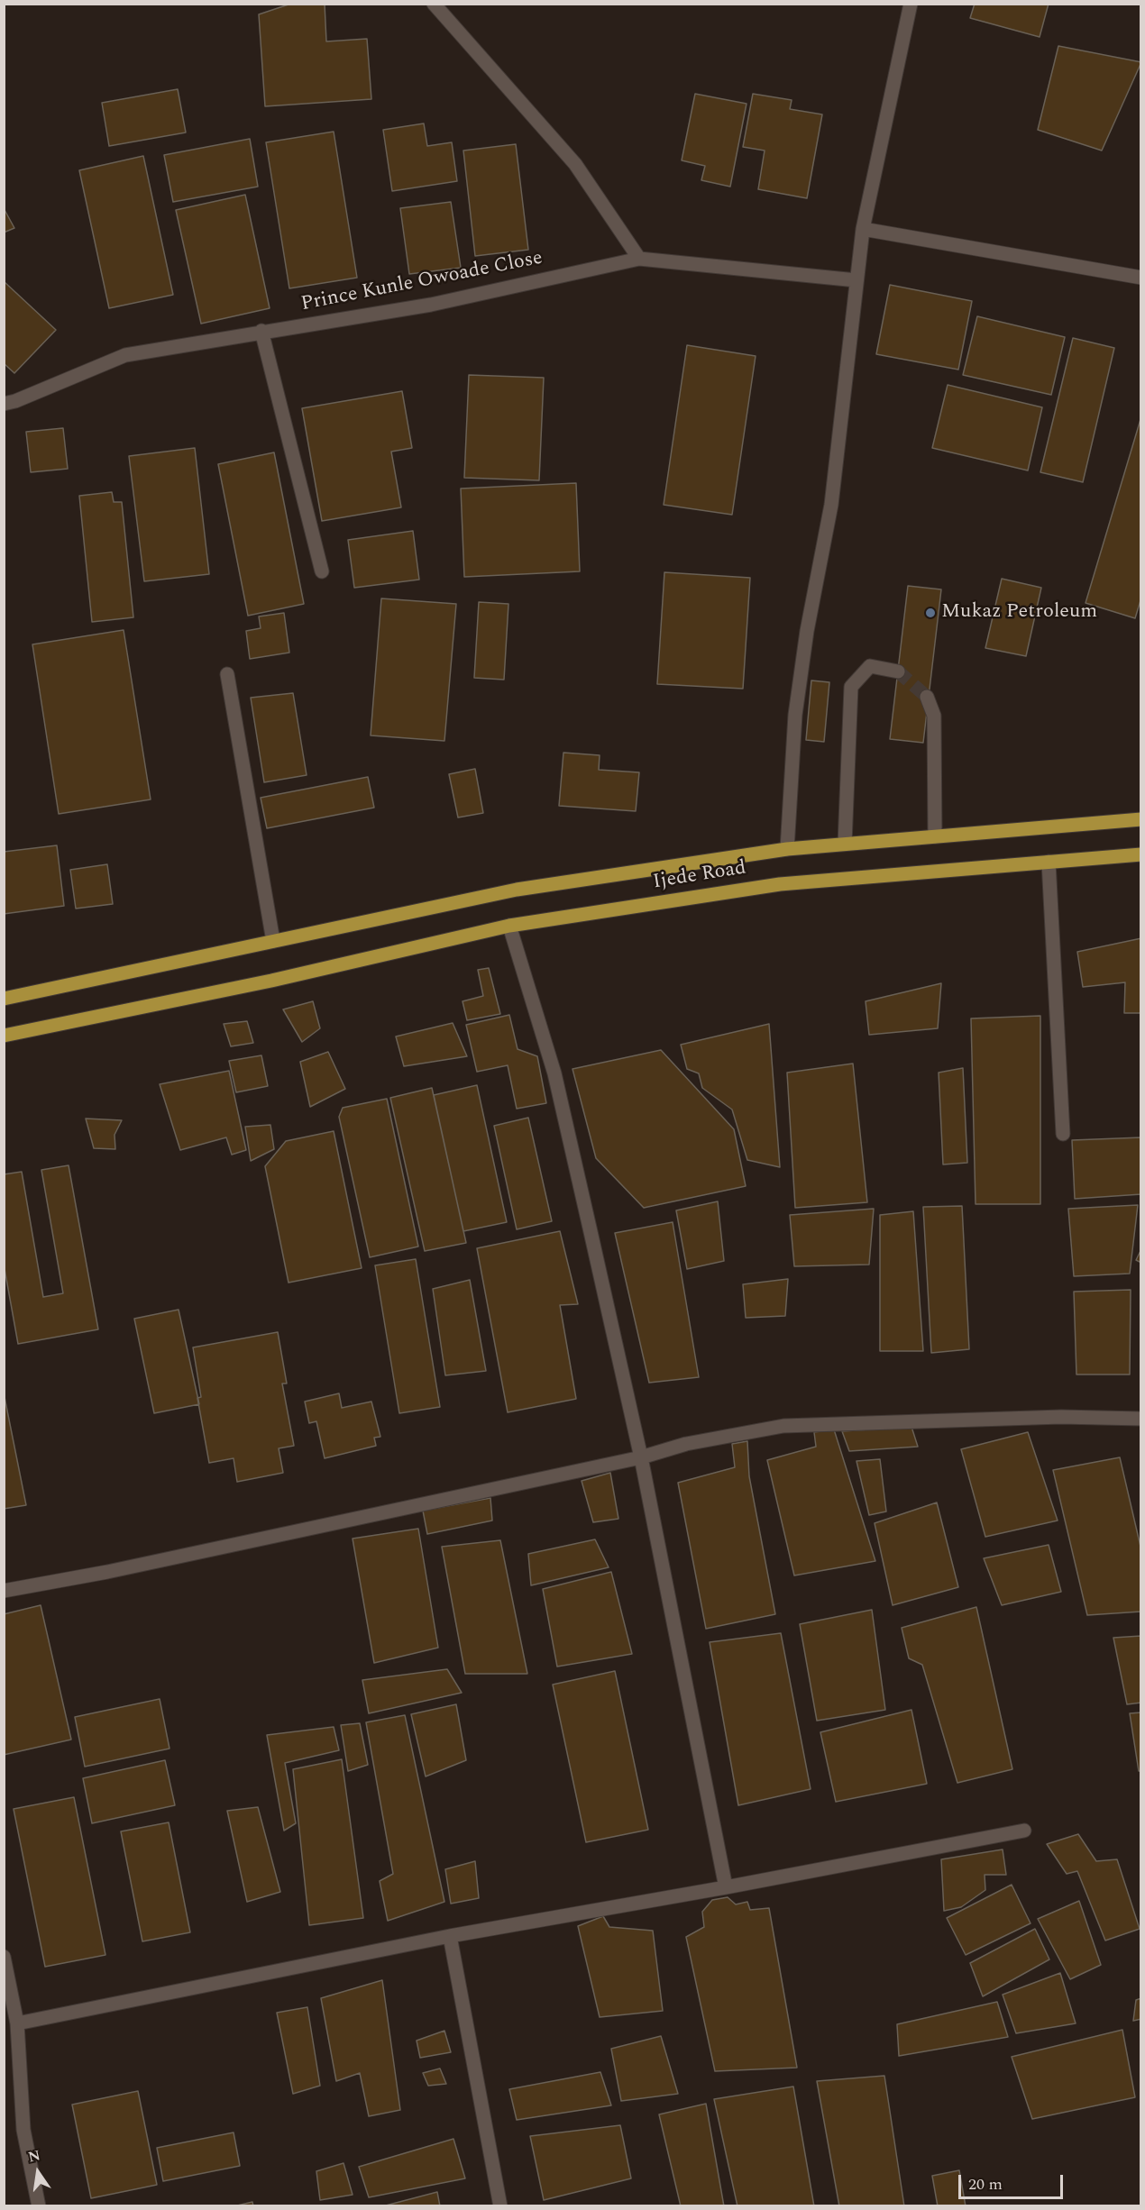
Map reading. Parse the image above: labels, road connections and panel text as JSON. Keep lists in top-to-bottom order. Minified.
{"streets":{"main road":["Ijede Road"],"street":["Prince Kunle Owoade Close"]},"places":["Mukaz Petroleum"],"scale_bar":"20 m","north":"top"}
